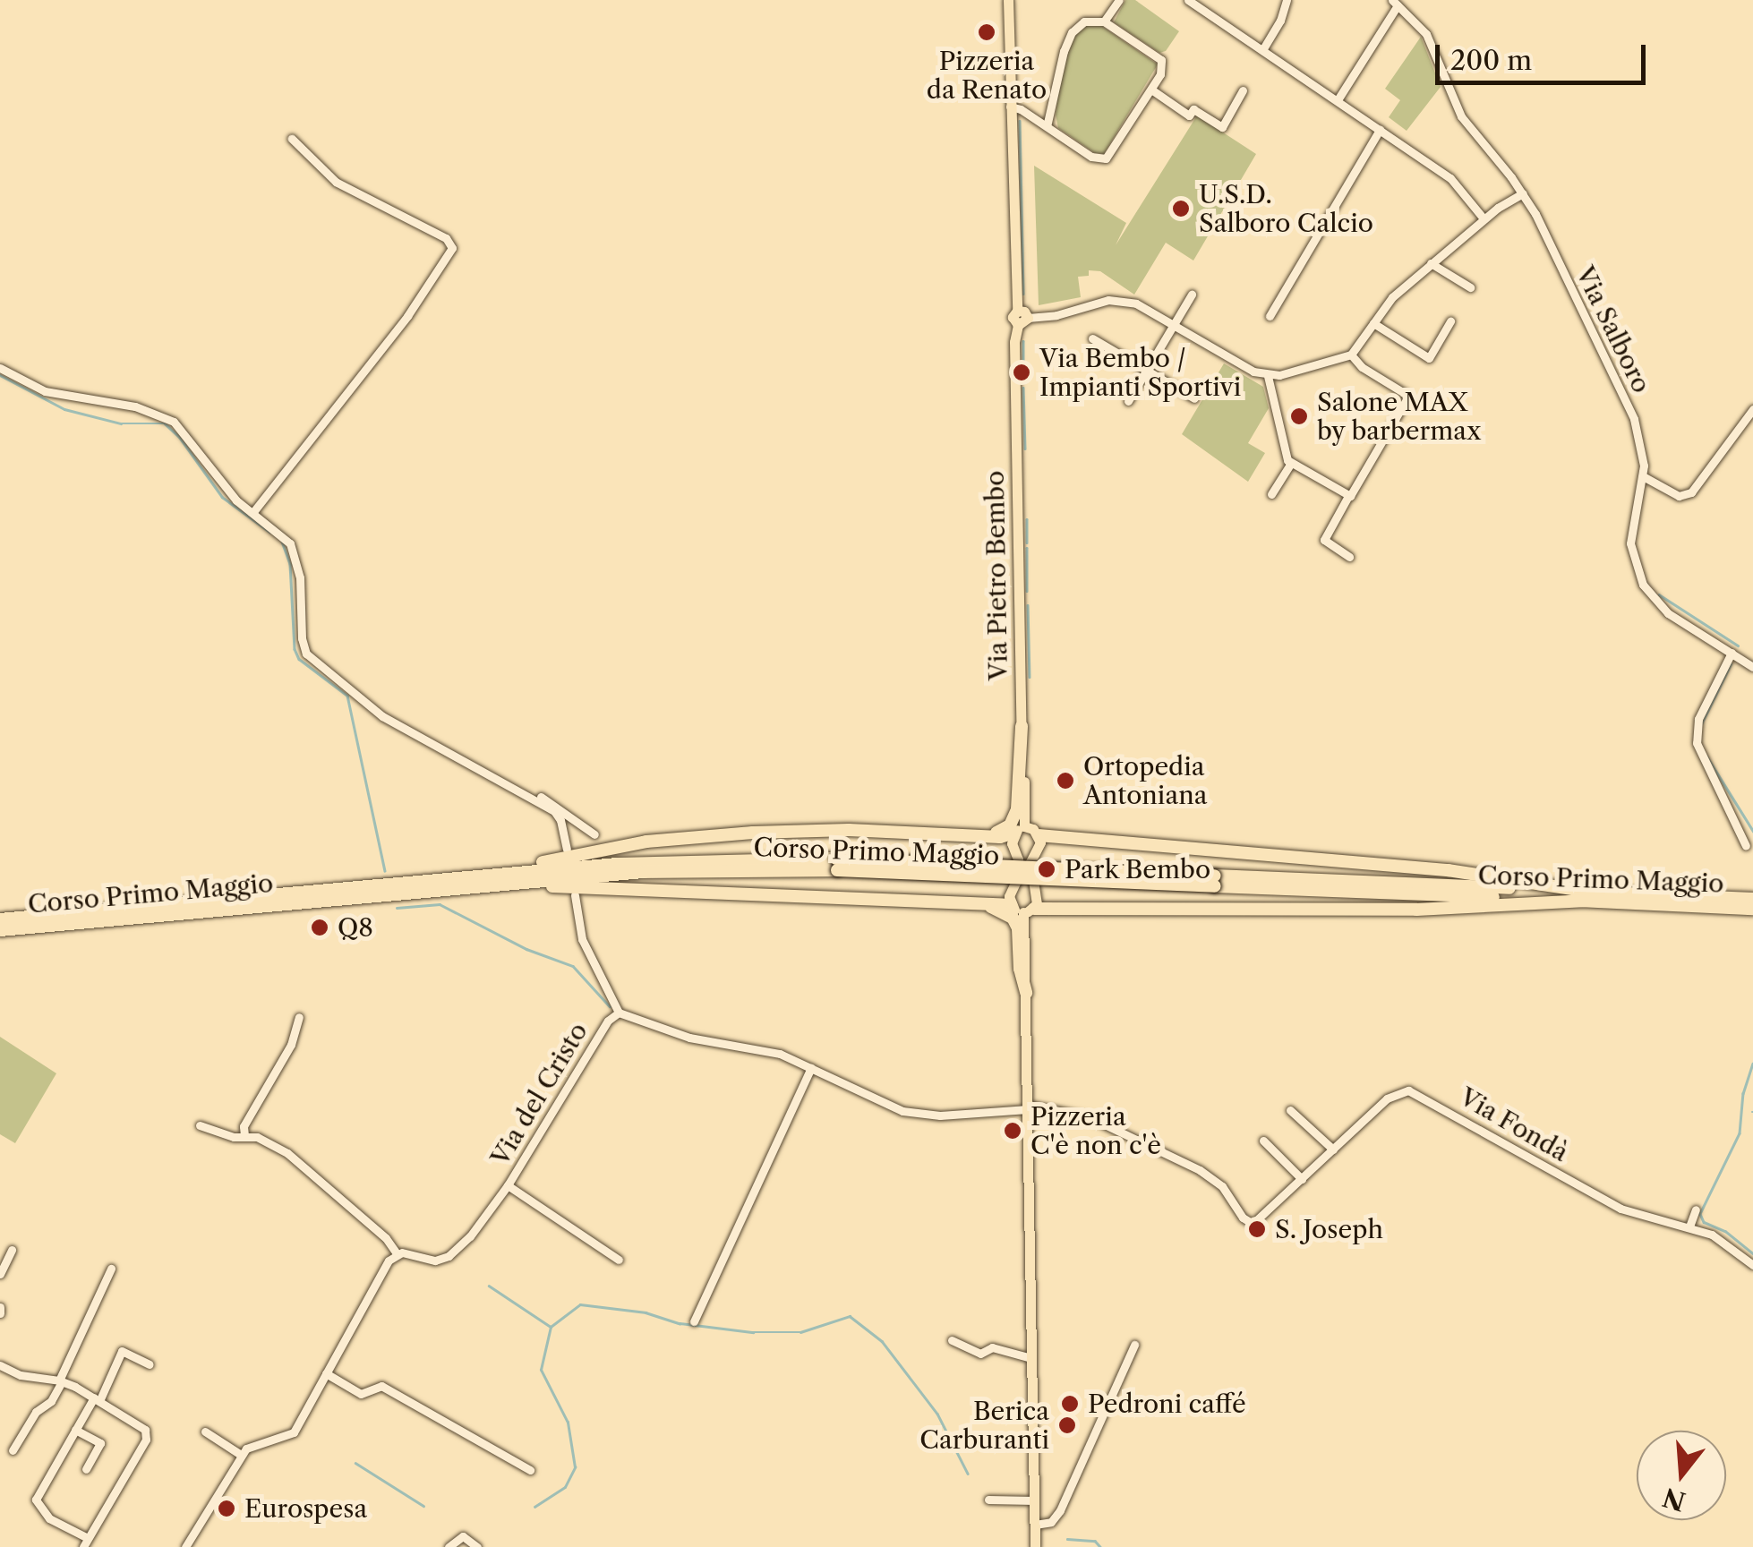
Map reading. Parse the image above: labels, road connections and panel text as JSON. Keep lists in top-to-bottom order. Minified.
{"streets":{"highway":["Corso Primo Maggio"],"main road":["Via Pietro Bembo"],"street":["Via Salboro","Via del Cristo","Via Fondà"]},"crossings":[["Via Pietro Bembo","Via del Cristo"],["Via Pietro Bembo","Via Fondà"],["Via del Cristo","Via Fondà"]],"places":["Pizzeria da Renato","U.S.D. Salboro Calcio","Via Bembo / Impianti Sportivi","Salone MAX by barbermax","Ortopedia Antoniana","Park Bembo","Q8","Pizzeria C'è non c'è","S. Joseph","Pedroni caffé","Berica Carburanti","Eurospesa"],"scale_bar":"200 m","north":"bottom"}
